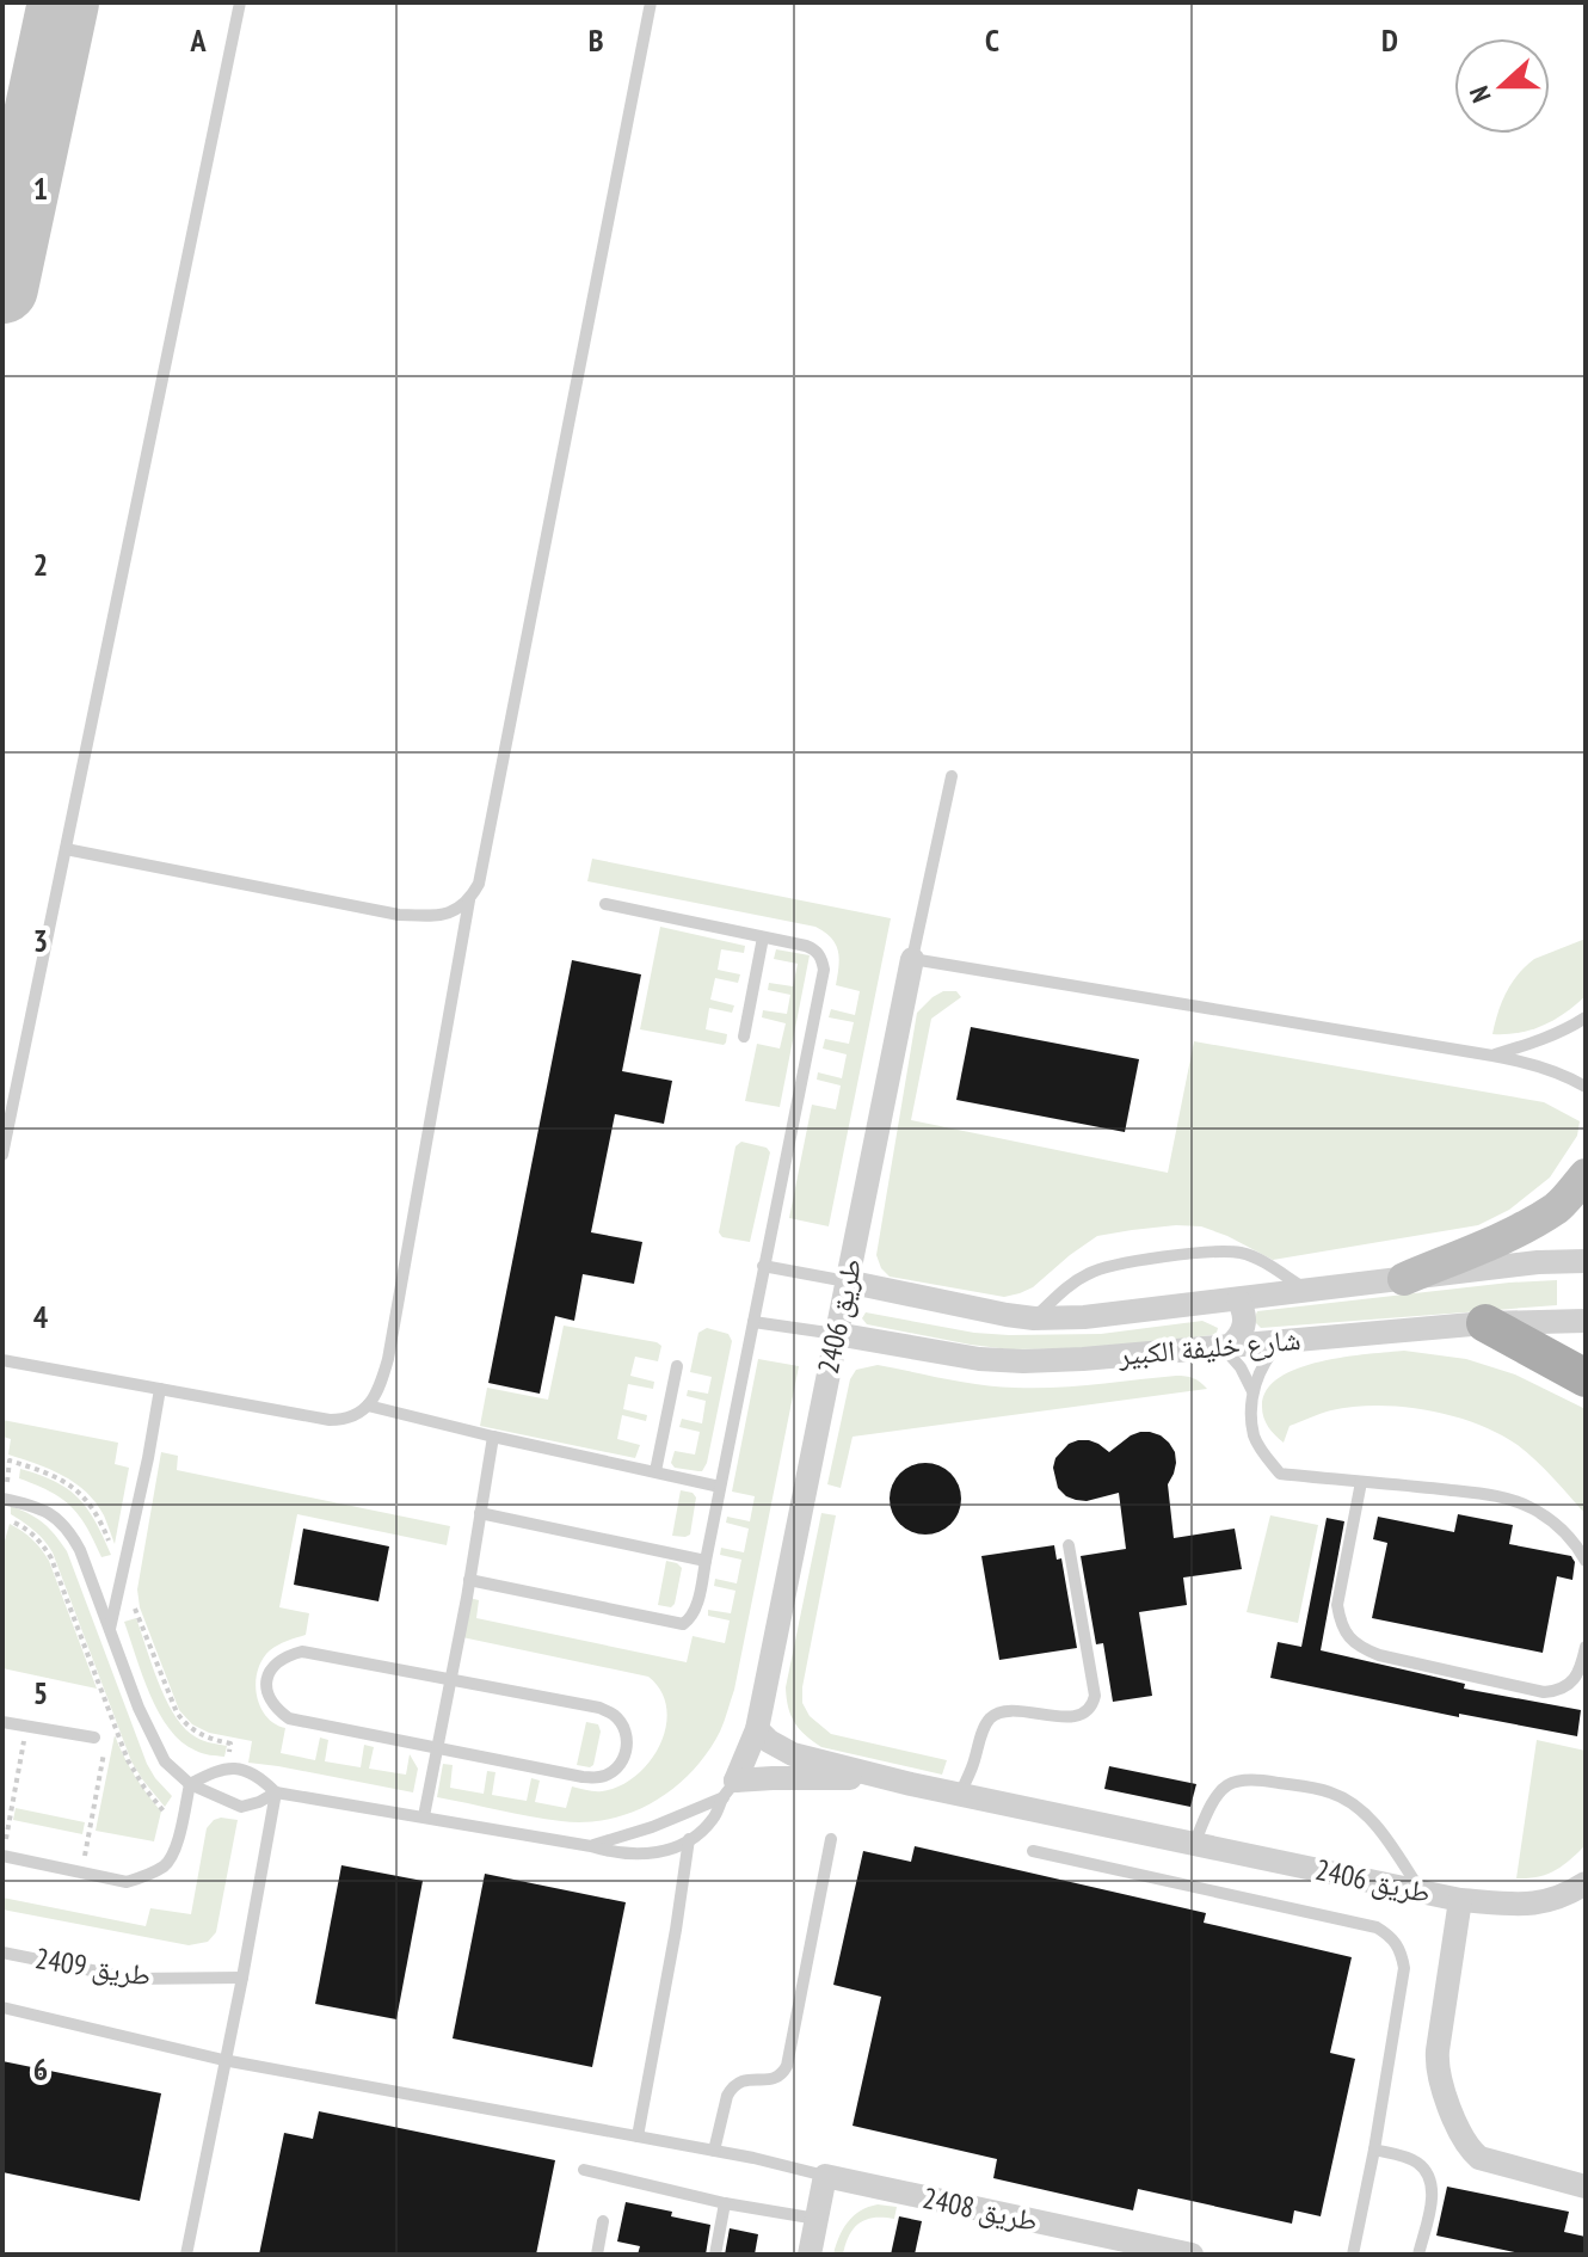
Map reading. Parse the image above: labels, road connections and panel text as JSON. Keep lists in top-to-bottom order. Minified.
{"streets":{"street":["طريق 2406","شارع خليفة الكبير","طريق 2408"],"lane":["طريق 2409"]},"crossings":[["طريق 2406","شارع خليفة الكبير"]],"north":"left","grid":{"columns":["A","B","C","D"],"rows":["1","2","3","4","5","6"]}}
